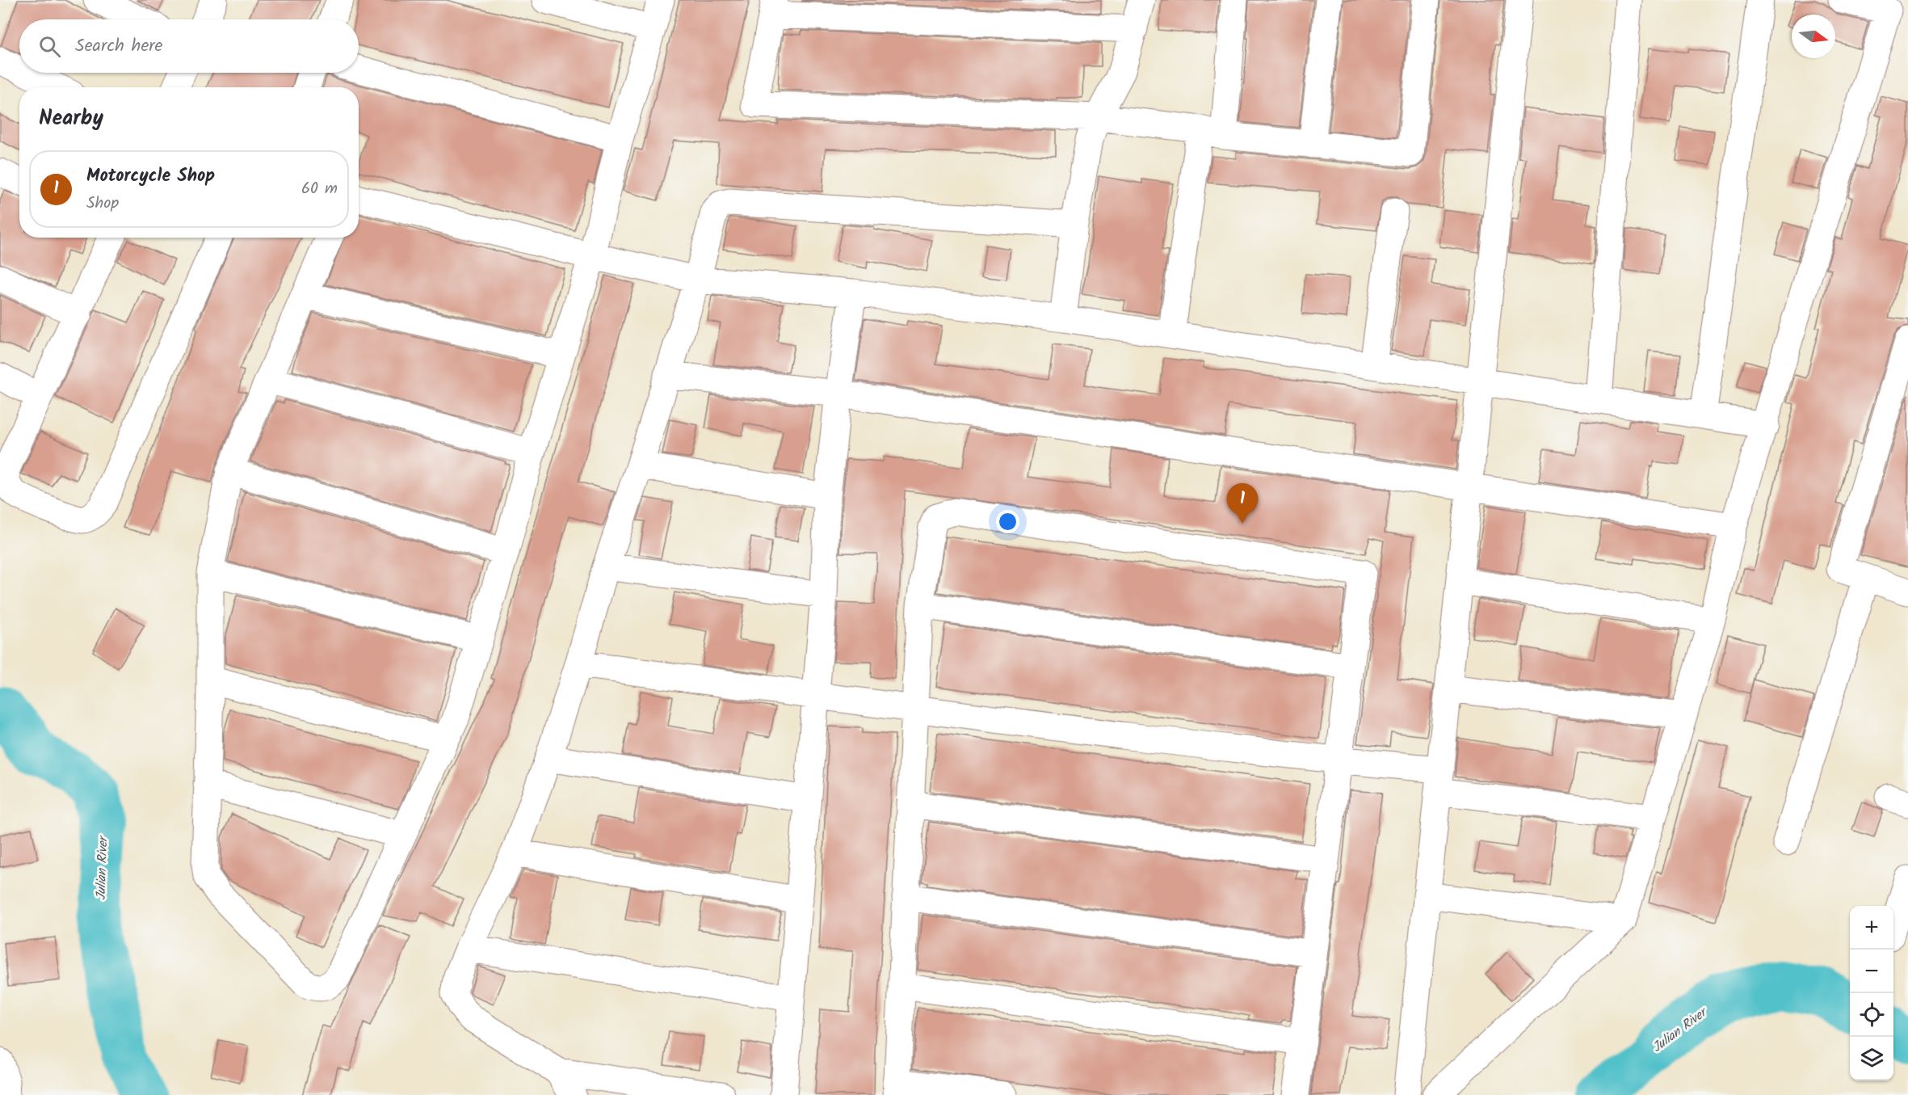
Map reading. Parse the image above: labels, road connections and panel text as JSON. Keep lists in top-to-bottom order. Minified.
{"water":["Julian River"],"north":"right","page":{"search":"Search here","heading":"Nearby","list":[{"mark":"1","name":"Motorcycle Shop","note":"Shop","value":"60 m"}],"pins":"1","map_buttons":["+","−"]}}
